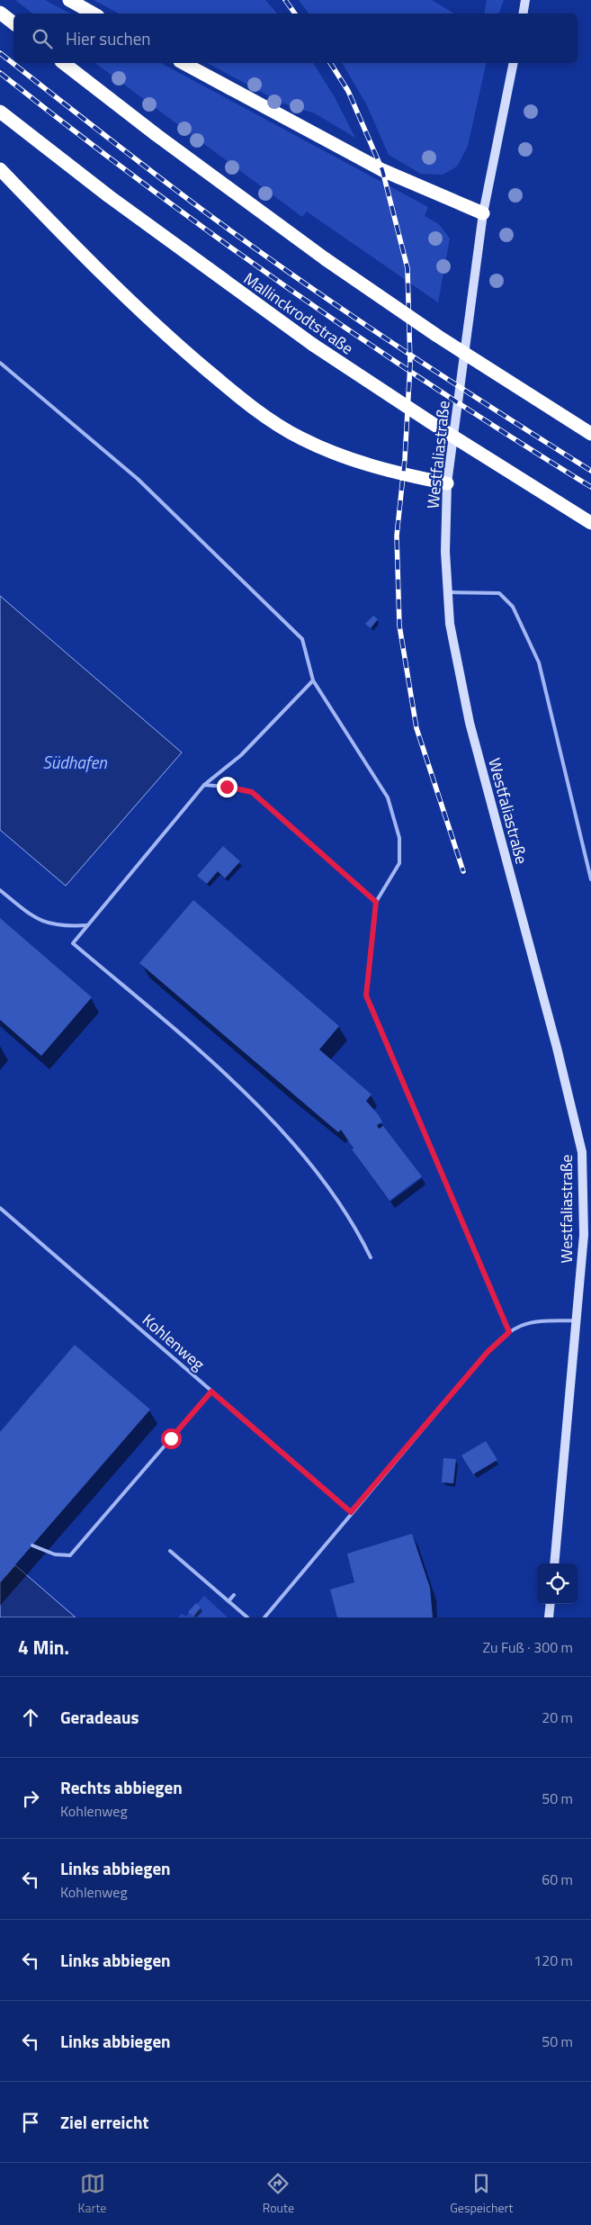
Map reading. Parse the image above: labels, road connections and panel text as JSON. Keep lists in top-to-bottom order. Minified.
{"streets":{"highway":["Mallinckrodtstraße"],"street":["Westfaliastraße"],"lane":["Kohlenweg"]},"water":["Südhafen"],"page":{"search":"Hier suchen","heading":["4 Min.","Zu Fuß · 300 m"],"list":[["Geradeaus","20 m"],["Rechts abbiegen","Kohlenweg","50 m"],["Links abbiegen","Kohlenweg","60 m"],["Links abbiegen","120 m"],["Links abbiegen","50 m"],"Ziel erreicht"],"nav":["Karte","Route","Gespeichert"]}}
